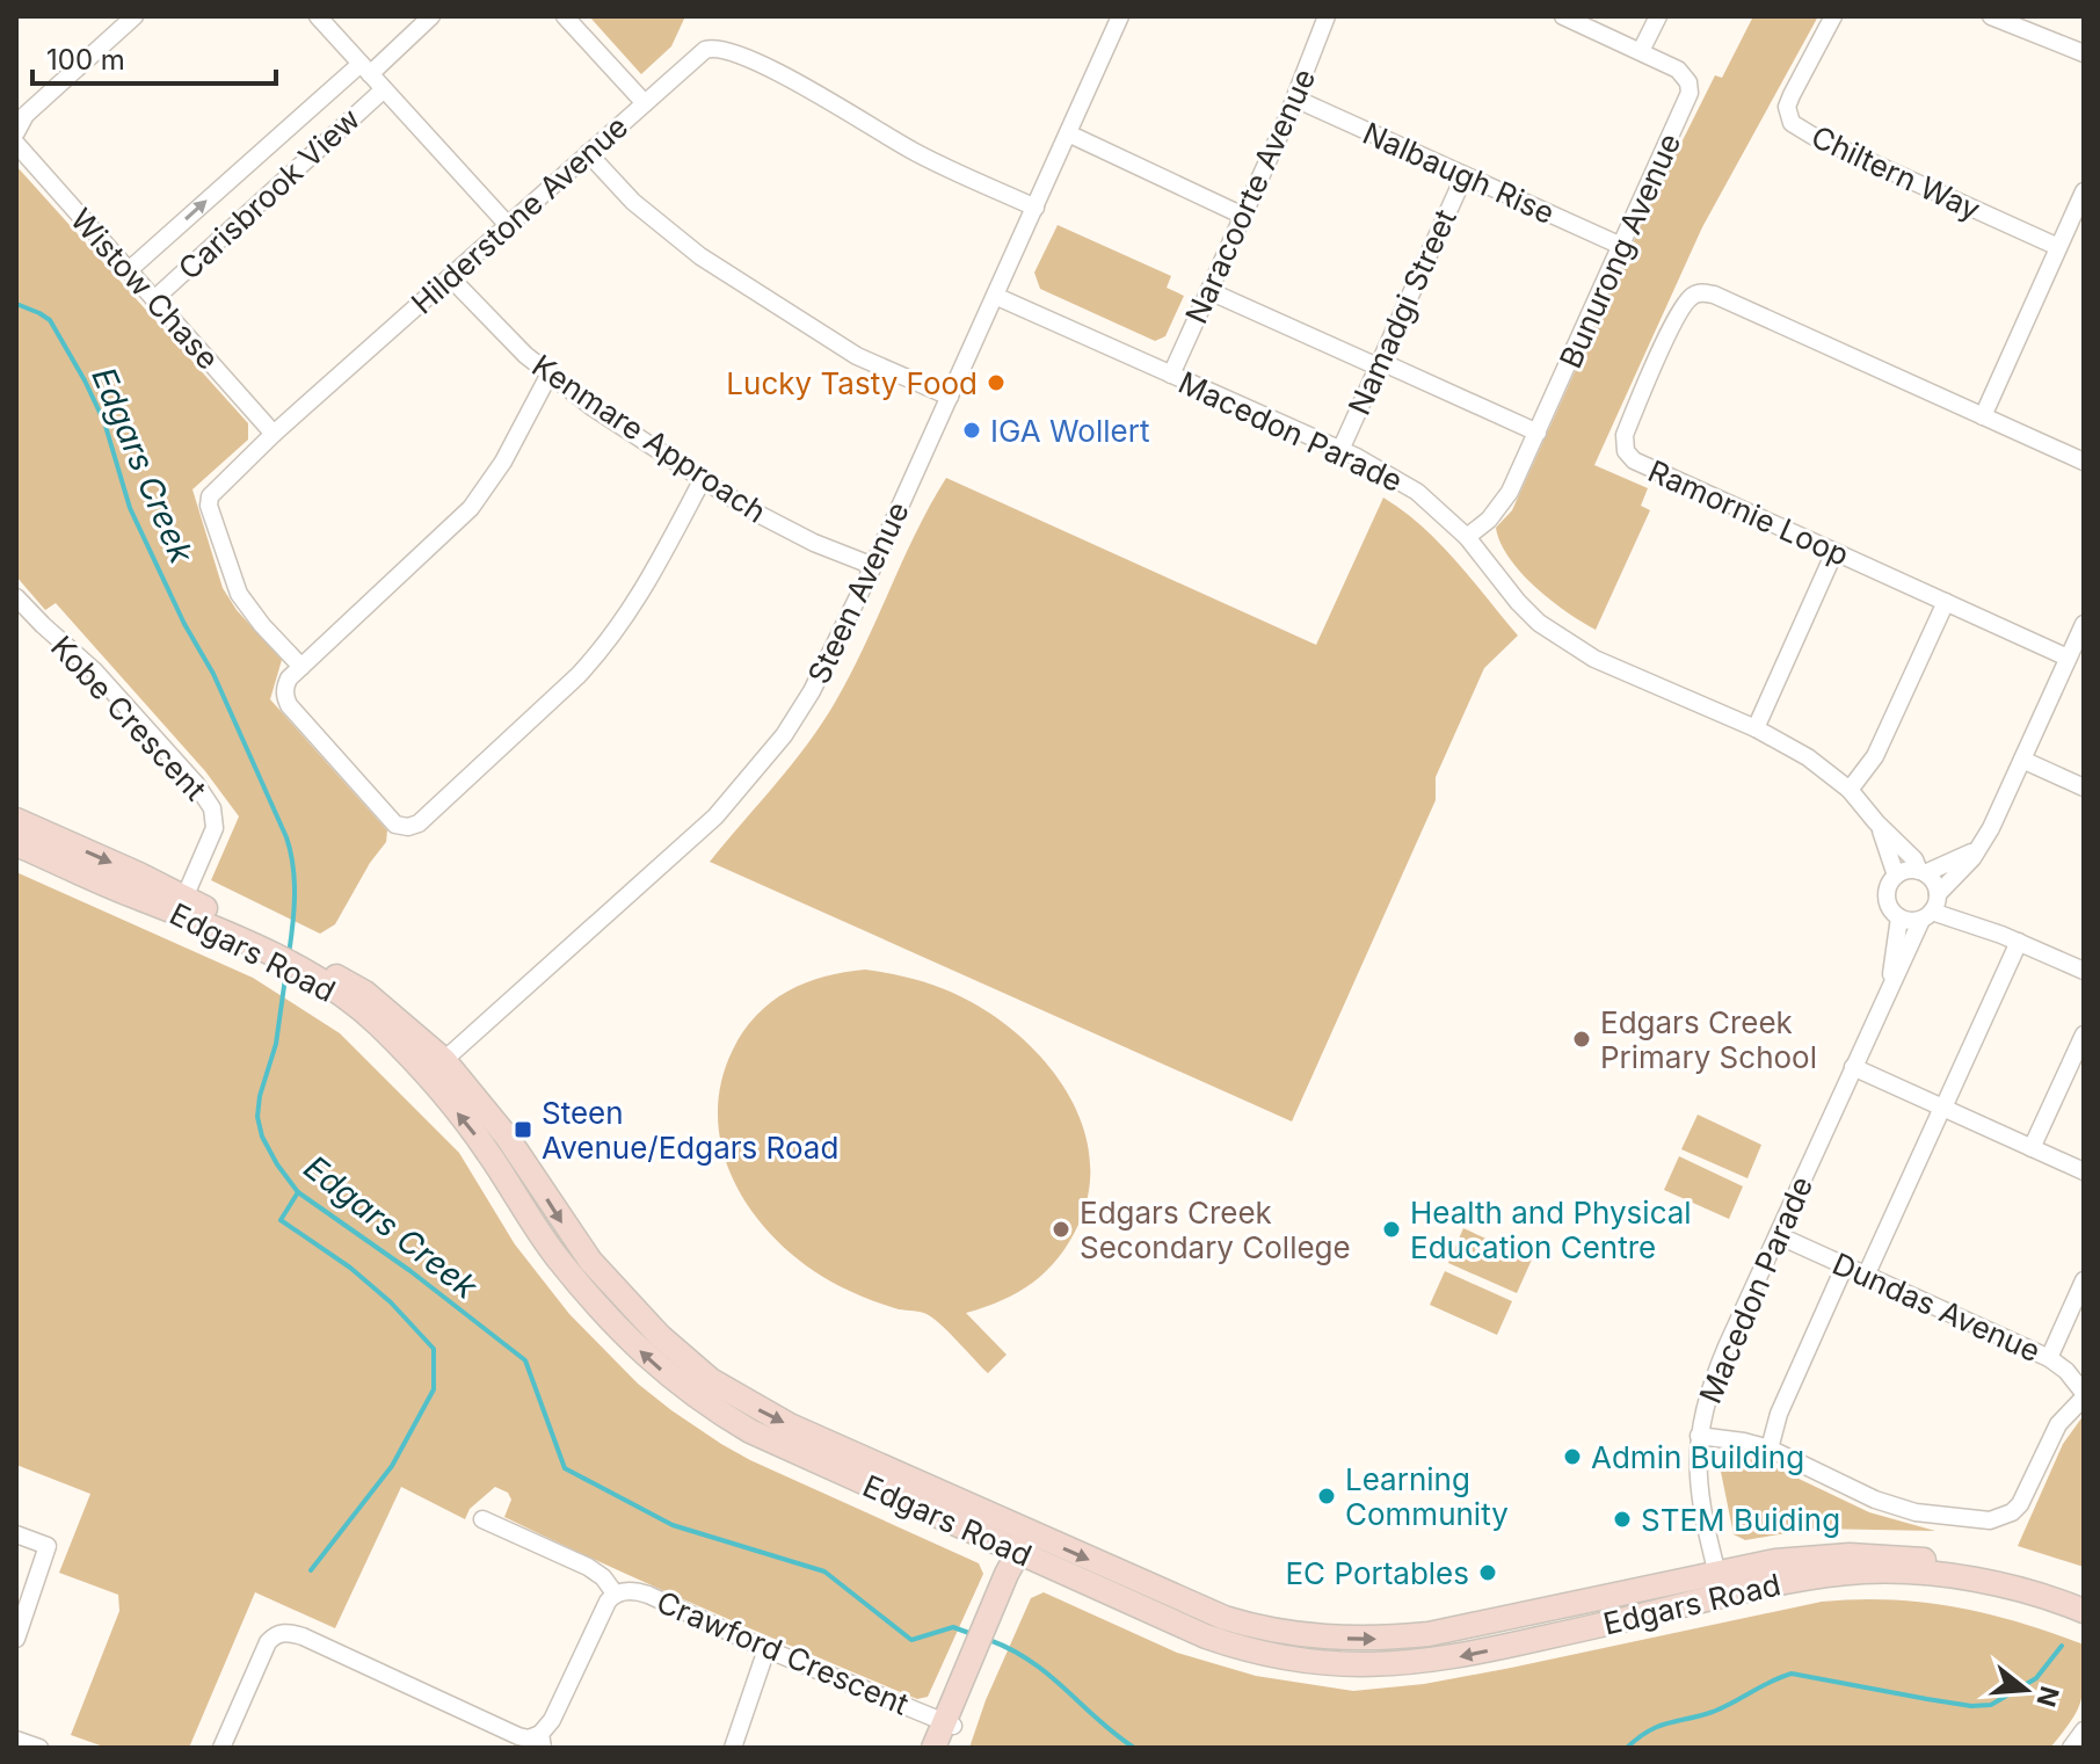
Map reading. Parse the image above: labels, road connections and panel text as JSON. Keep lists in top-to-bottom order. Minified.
{"streets":{"main road":["Edgars Road"],"street":["Nalbaugh Rise","Chiltern Way","Carisbrook View","Naracoorte Avenue","Hilderstone Avenue","Bunurong Avenue","Wistow Chase","Namadgi Street","Macedon Parade","Kenmare Approach","Ramornie Loop","Steen Avenue","Kobe Crescent","Dundas Avenue","Crawford Crescent"]},"crossings":[["Nalbaugh Rise","Naracoorte Avenue"],["Nalbaugh Rise","Bunurong Avenue"],["Nalbaugh Rise","Namadgi Street"],["Carisbrook View","Wistow Chase"],["Naracoorte Avenue","Macedon Parade"],["Hilderstone Avenue","Wistow Chase"],["Hilderstone Avenue","Kenmare Approach"],["Hilderstone Avenue","Steen Avenue"],["Bunurong Avenue","Macedon Parade"],["Namadgi Street","Macedon Parade"],["Macedon Parade","Steen Avenue"],["Macedon Parade","Edgars Road"],["Macedon Parade","Dundas Avenue"],["Kenmare Approach","Steen Avenue"],["Steen Avenue","Edgars Road"],["Kobe Crescent","Edgars Road"]],"water":["Edgars Creek"],"places":{"other":["Lucky Tasty Food","IGA Wollert","Edgars Creek Primary School","Edgars Creek Secondary College","Health and Physical Education Centre","Admin Building","Learning Community","STEM Buiding","EC Portables"],"transit":["Steen Avenue/Edgars Road"]},"scale_bar":"100 m","north":"right"}
